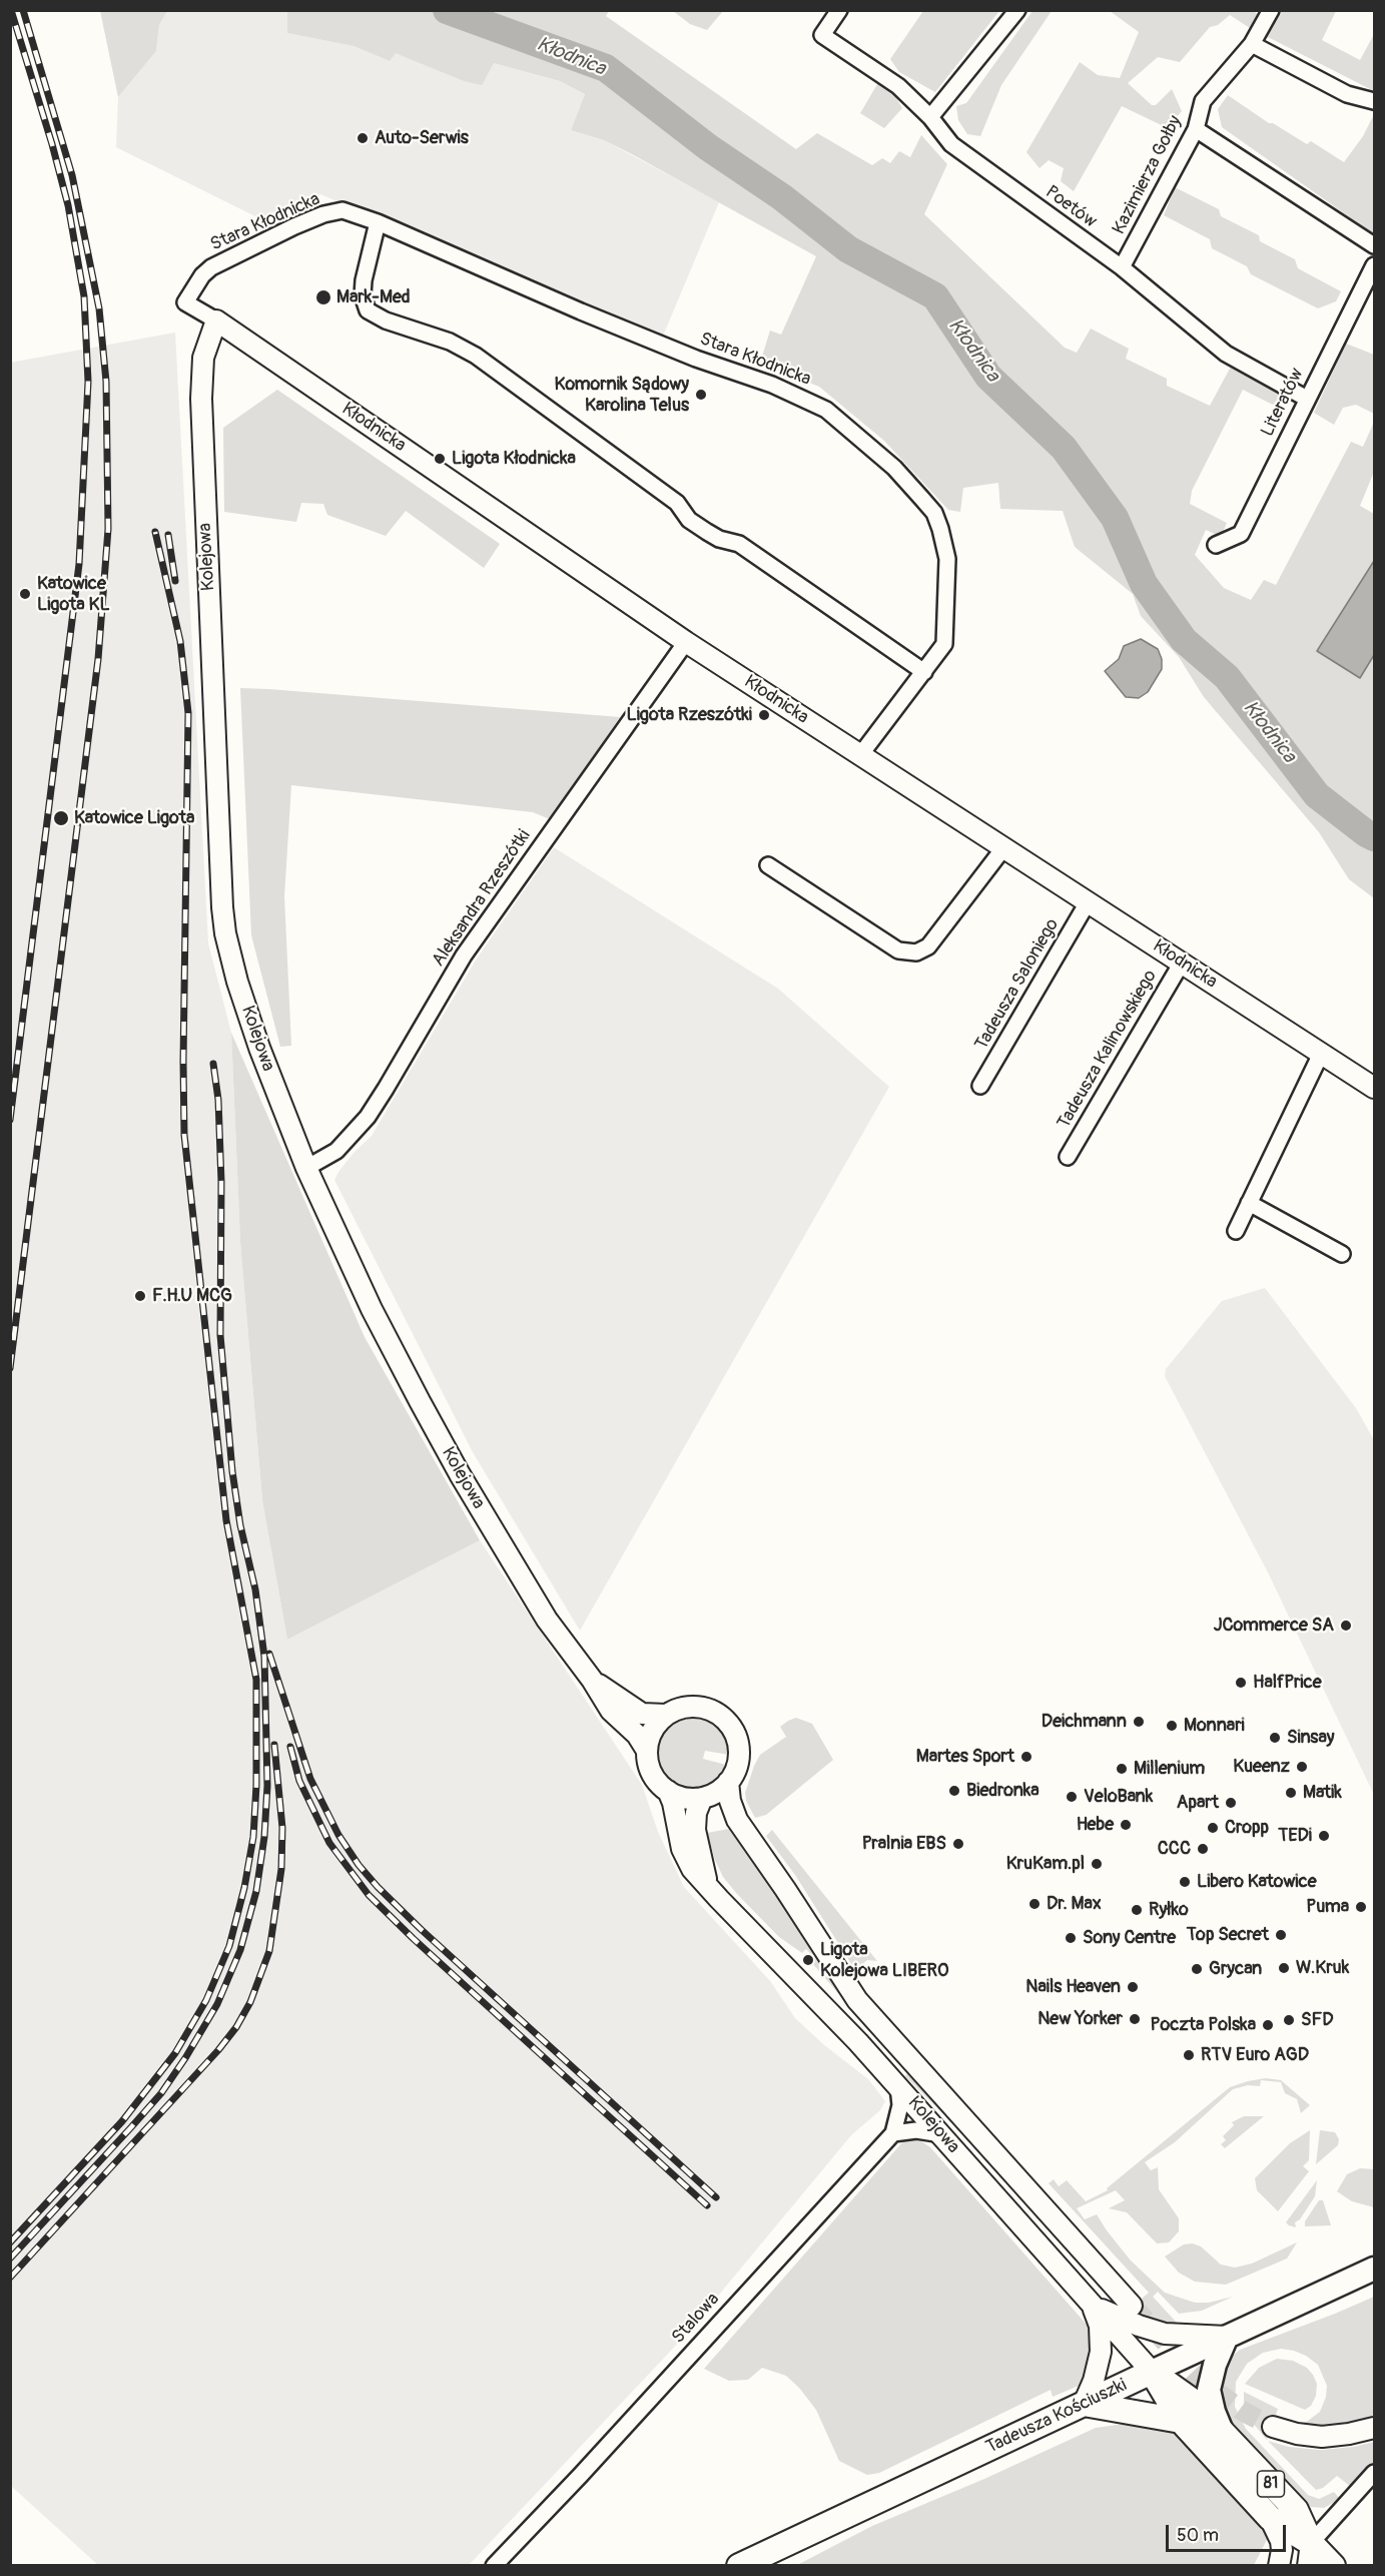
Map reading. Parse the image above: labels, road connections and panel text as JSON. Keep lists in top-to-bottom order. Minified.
{"streets":{"main road":["Kolejowa","Tadeusza Kościuszki","81"],"street":["Kazimierza Gołby","Poetów","Stara Kłodnicka","Literatów","Kłodnicka","Aleksandra Rzeszótki","Tadeusza Saloniego","Tadeusza Kalinowskiego","Stalowa"]},"crossings":[["Kazimierza Gołby","Poetów"],["Poetów","Literatów"],["Stara Kłodnicka","Kłodnicka"],["Kłodnicka","Kolejowa"],["Kłodnicka","Aleksandra Rzeszótki"],["Kłodnicka","Tadeusza Saloniego"],["Kłodnicka","Tadeusza Kalinowskiego"],["Kolejowa","Aleksandra Rzeszótki"],["Kolejowa","Tadeusza Kościuszki"]],"water":["Kłodnica"],"places":["Auto-Serwis","Mark-Med","Komornik Sądowy Karolina Telus","Ligota Kłodnicka","Katowice Ligota KL","Ligota Rzeszótki","Katowice Ligota","F.H.U MCG","JCommerce SA","HalfPrice","Deichmann","Monnari","Sinsay","Martes Sport","Kueenz","Millenium","Biedronka","Matik","VeloBank","Apart","Hebe","Cropp","TEDi","Pralnia EBS","CCC","KruKam.pl","Libero Katowice","Dr. Max","Puma","Ryłko","Top Secret","Sony Centre","Ligota Kolejowa LIBERO","W.Kruk","Grycan","Nails Heaven","New Yorker","SFD","Poczta Polska","RTV Euro AGD"],"scale_bar":"50 m"}
